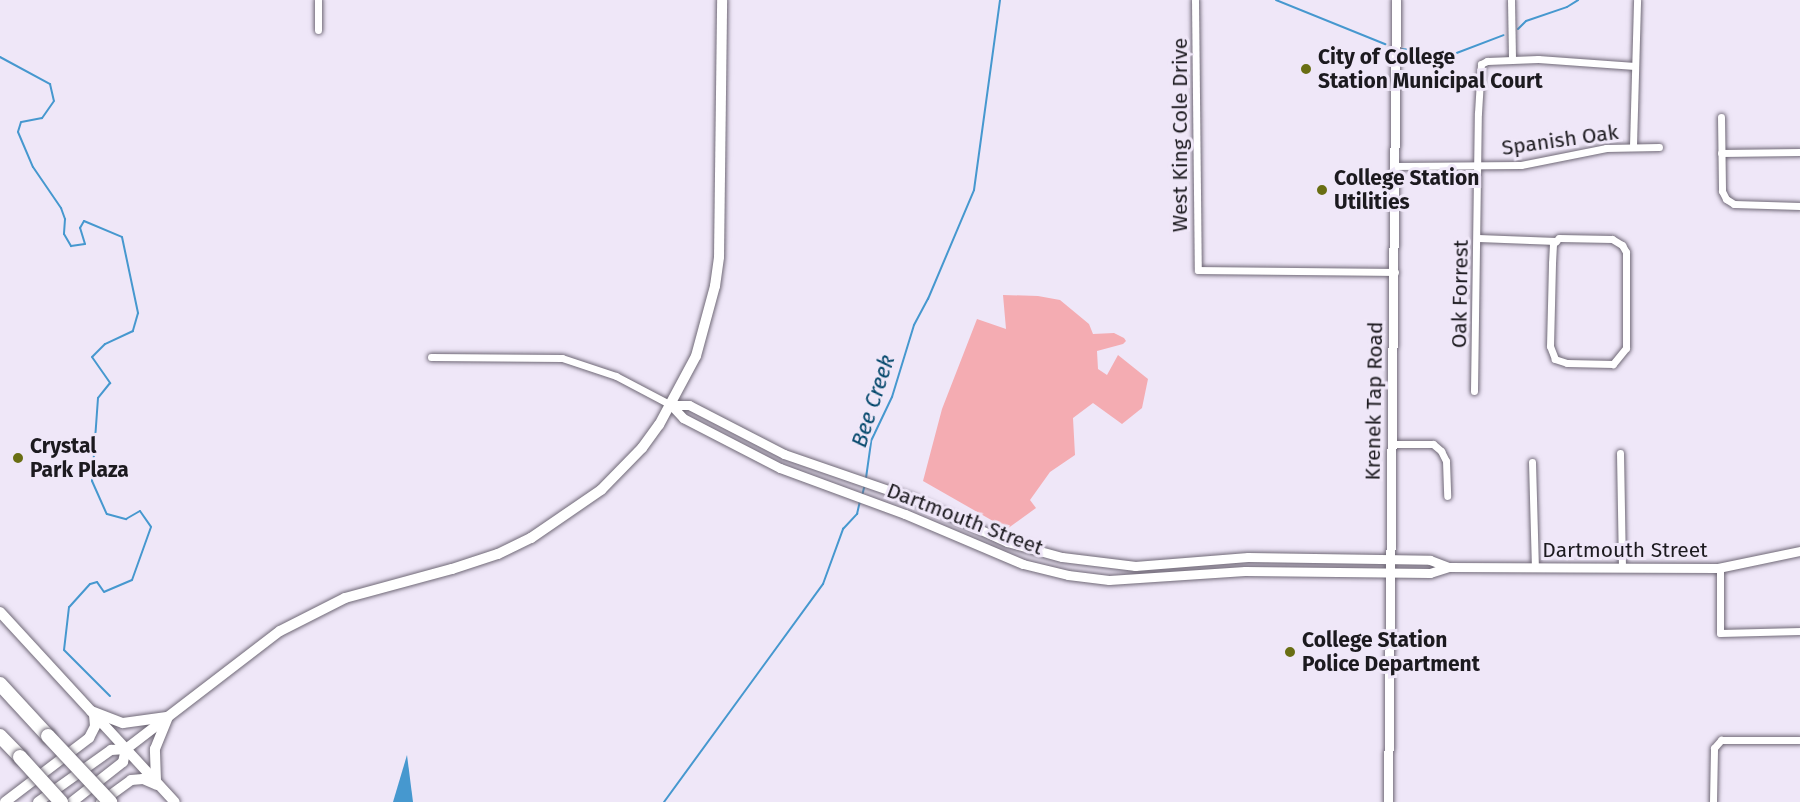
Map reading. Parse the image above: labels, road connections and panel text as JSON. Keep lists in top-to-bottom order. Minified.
{"streets":{"street":["West King Cole Drive","Spanish Oak","Oak Forrest","Krenek Tap Road","Dartmouth Street"]},"crossings":[["West King Cole Drive","Krenek Tap Road"],["Spanish Oak","Oak Forrest"],["Spanish Oak","Krenek Tap Road"],["Krenek Tap Road","Dartmouth Street"]],"water":["Bee Creek"],"places":["City of College Station Municipal Court","College Station Utilities","Crystal Park Plaza","College Station Police Department"]}
